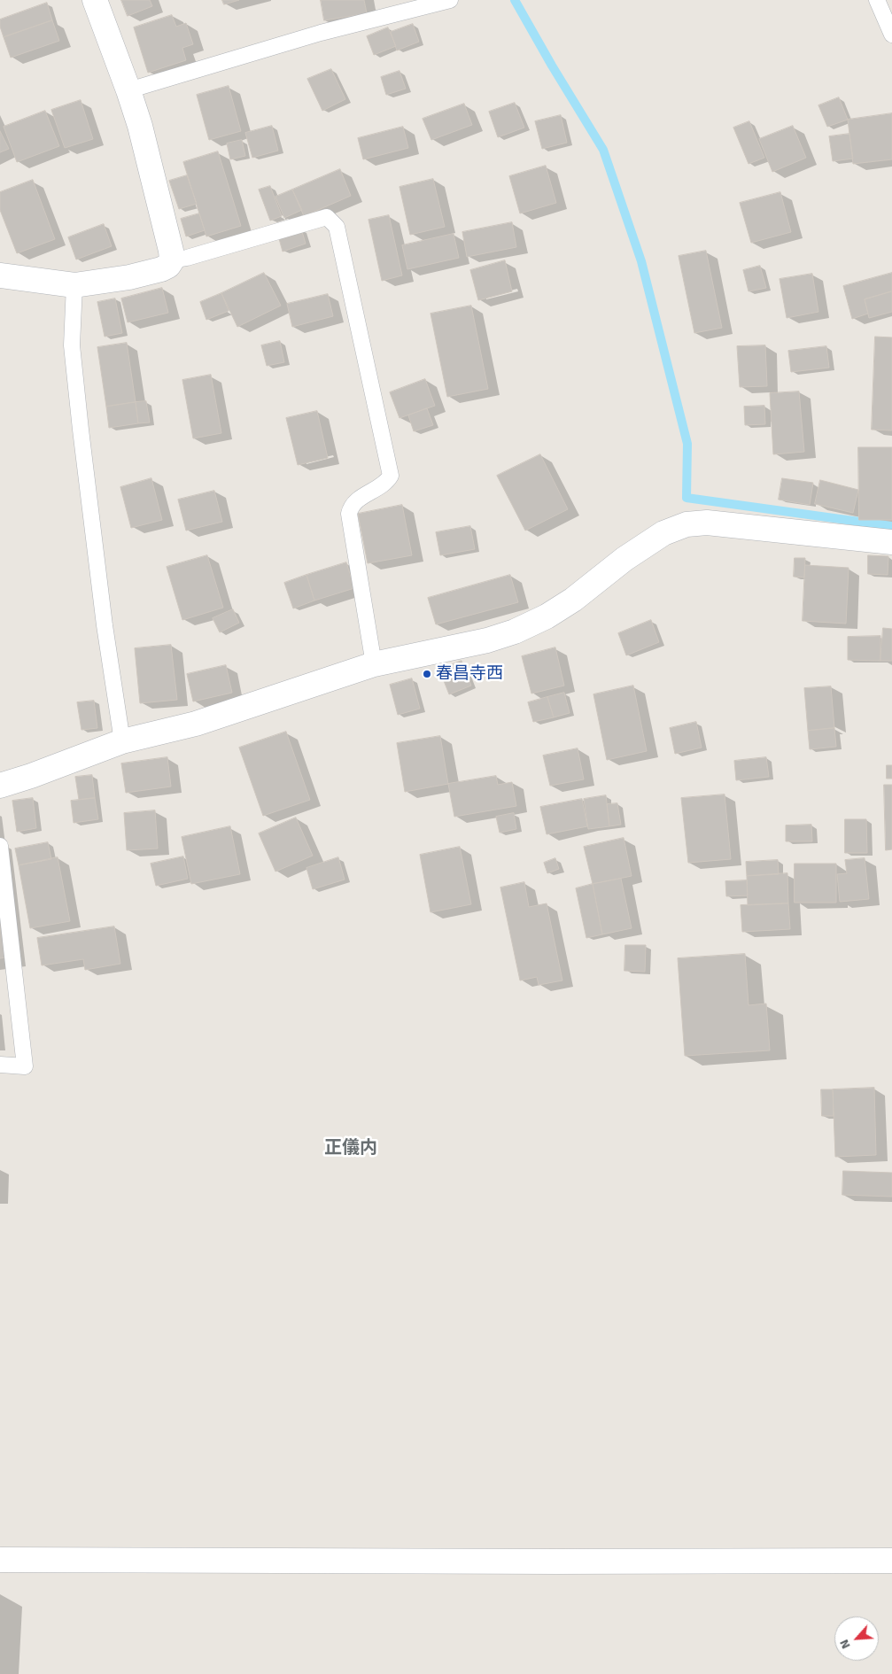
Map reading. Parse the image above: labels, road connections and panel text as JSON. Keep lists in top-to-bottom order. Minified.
{"districts":["正儀内"],"places":["春昌寺西"],"north":"bottom left"}
